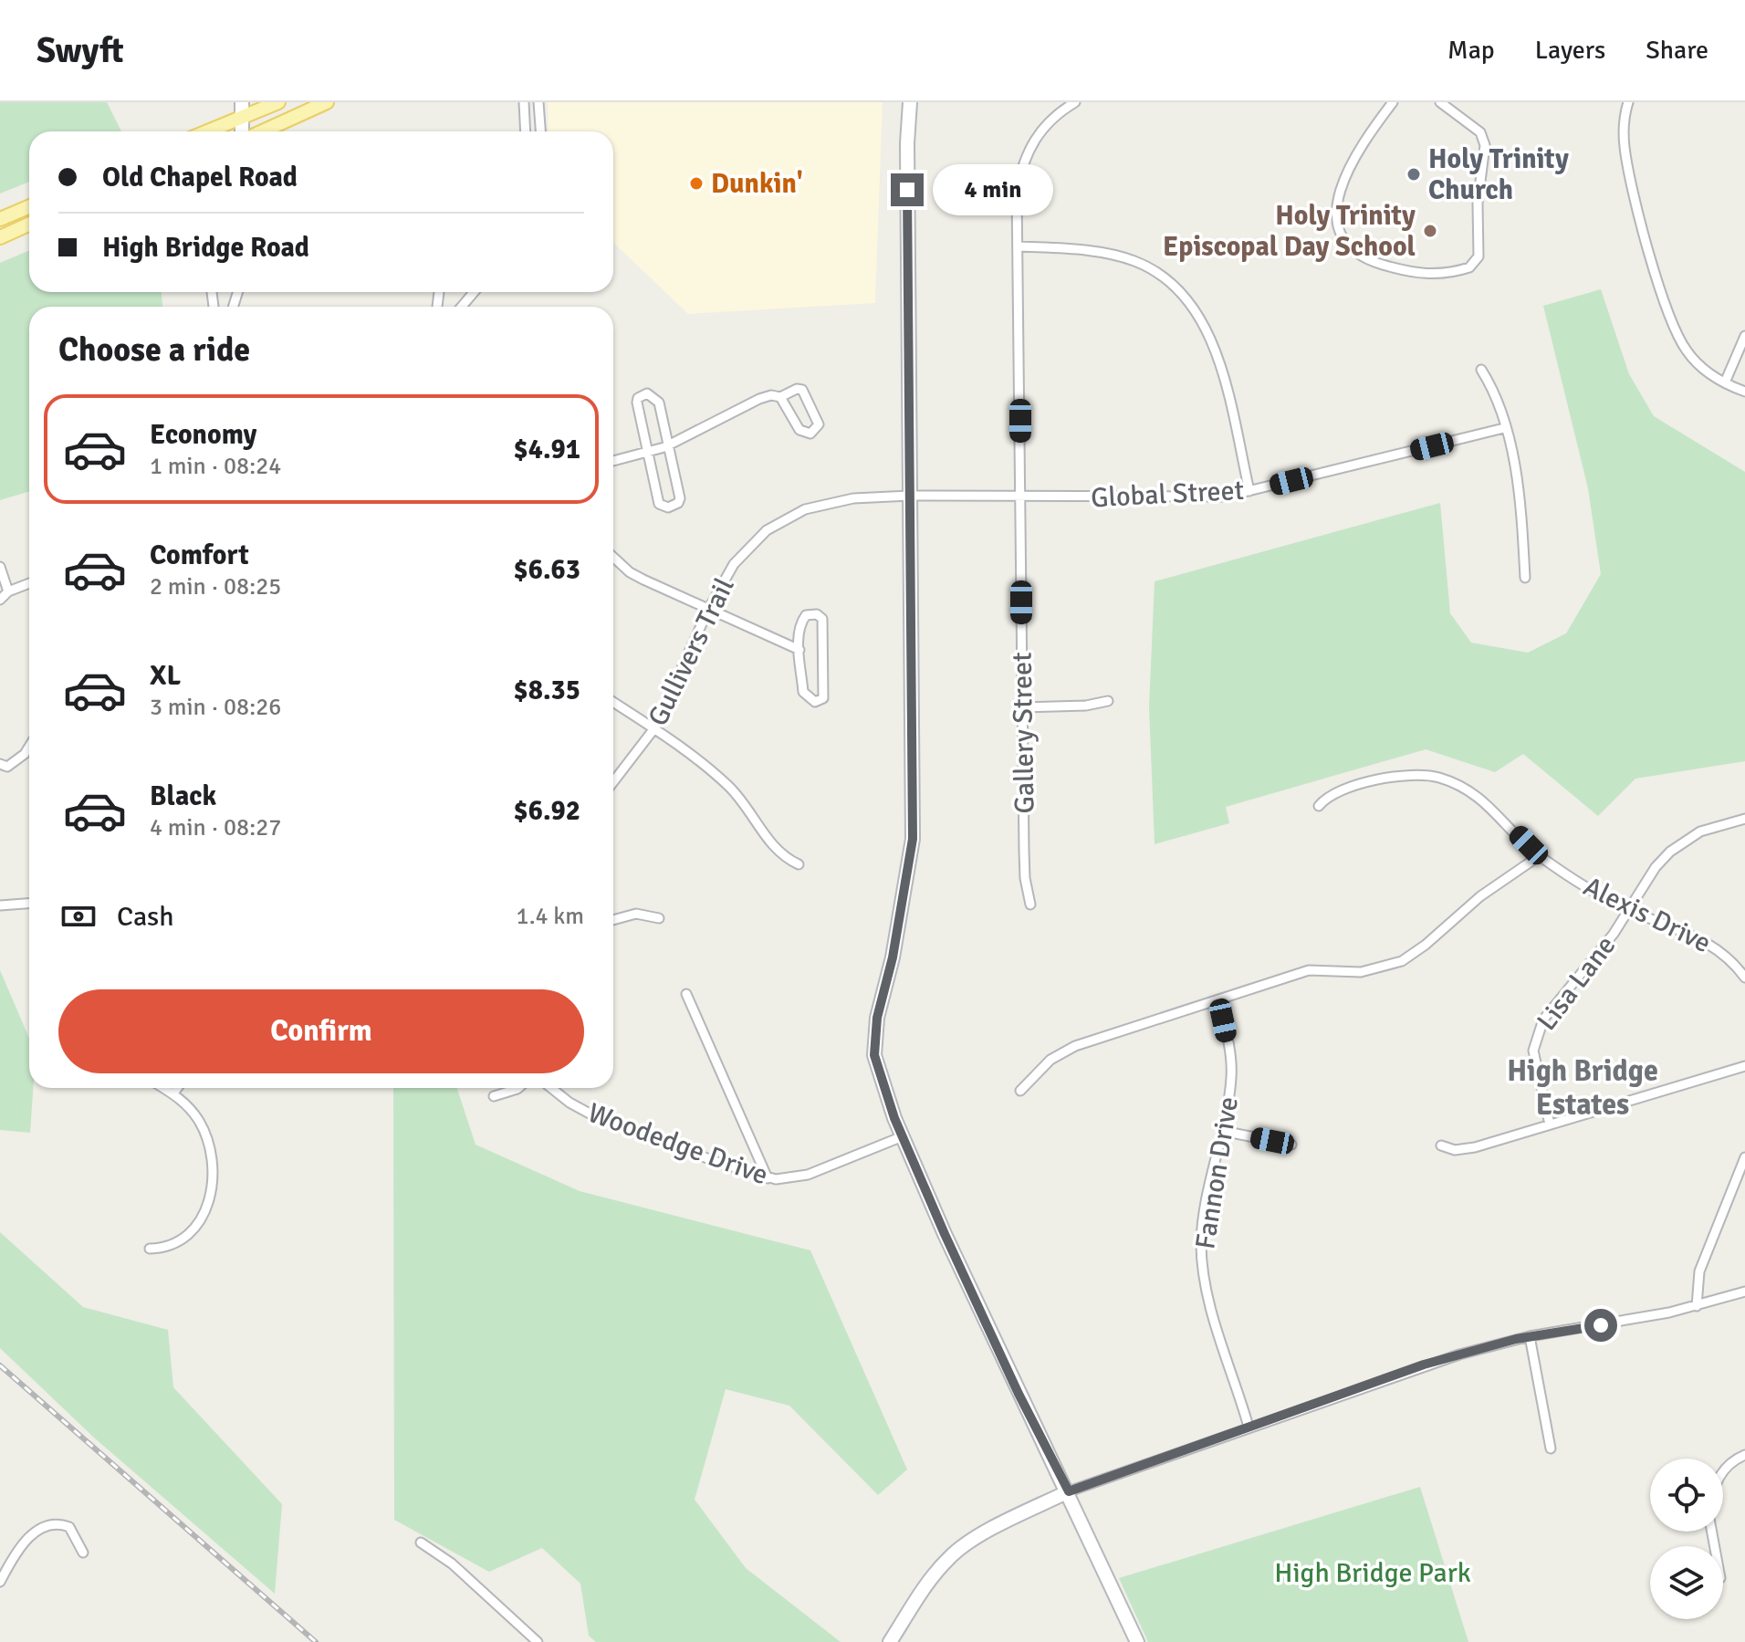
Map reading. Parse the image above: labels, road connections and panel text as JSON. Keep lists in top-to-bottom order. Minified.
{"streets":{"street":["Global Street","Gullivers Trail","Gallery Street","Alexis Drive","Lisa Lane","Woodedge Drive","Fannon Drive"]},"crossings":[["Global Street","Gullivers Trail"],["Global Street","Gallery Street"],["Alexis Drive","Lisa Lane"]],"districts":["High Bridge Estates"],"parks":["High Bridge Park"],"places":["Holy Trinity Church","Dunkin'","Holy Trinity Episcopal Day School"],"page":{"header":"Swyft","nav":["Map","Layers","Share"],"banner":["Old Chapel Road","High Bridge Road"],"bubble":"4 min","heading":"Choose a ride","list":[{"name":"Economy","note":"1 min · 08:24","value":"$4.91"},{"name":"Comfort","note":"2 min · 08:25","value":"$6.63"},{"name":"XL","note":"3 min · 08:26","value":"$8.35"},{"name":"Black","note":"4 min · 08:27","value":"$6.92"}],"pay":["Cash","1.4 km"],"buttons":"Confirm"}}
